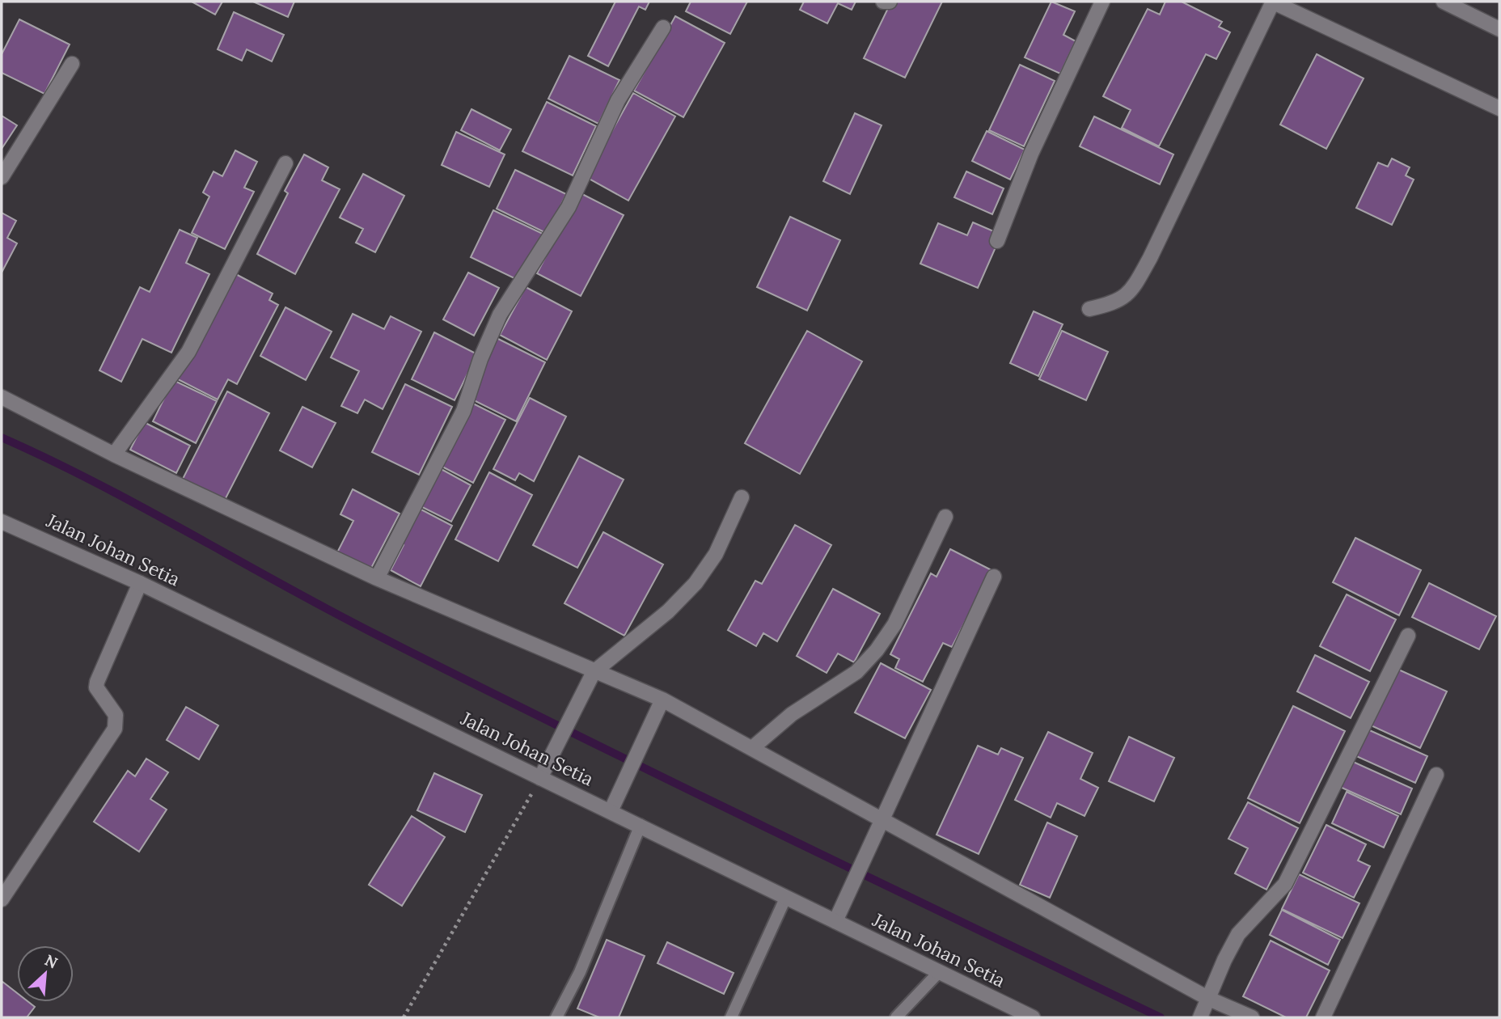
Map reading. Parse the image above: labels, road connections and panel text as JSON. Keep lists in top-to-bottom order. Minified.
{"streets":{"street":["Jalan Johan Setia"]},"north":"top right"}
